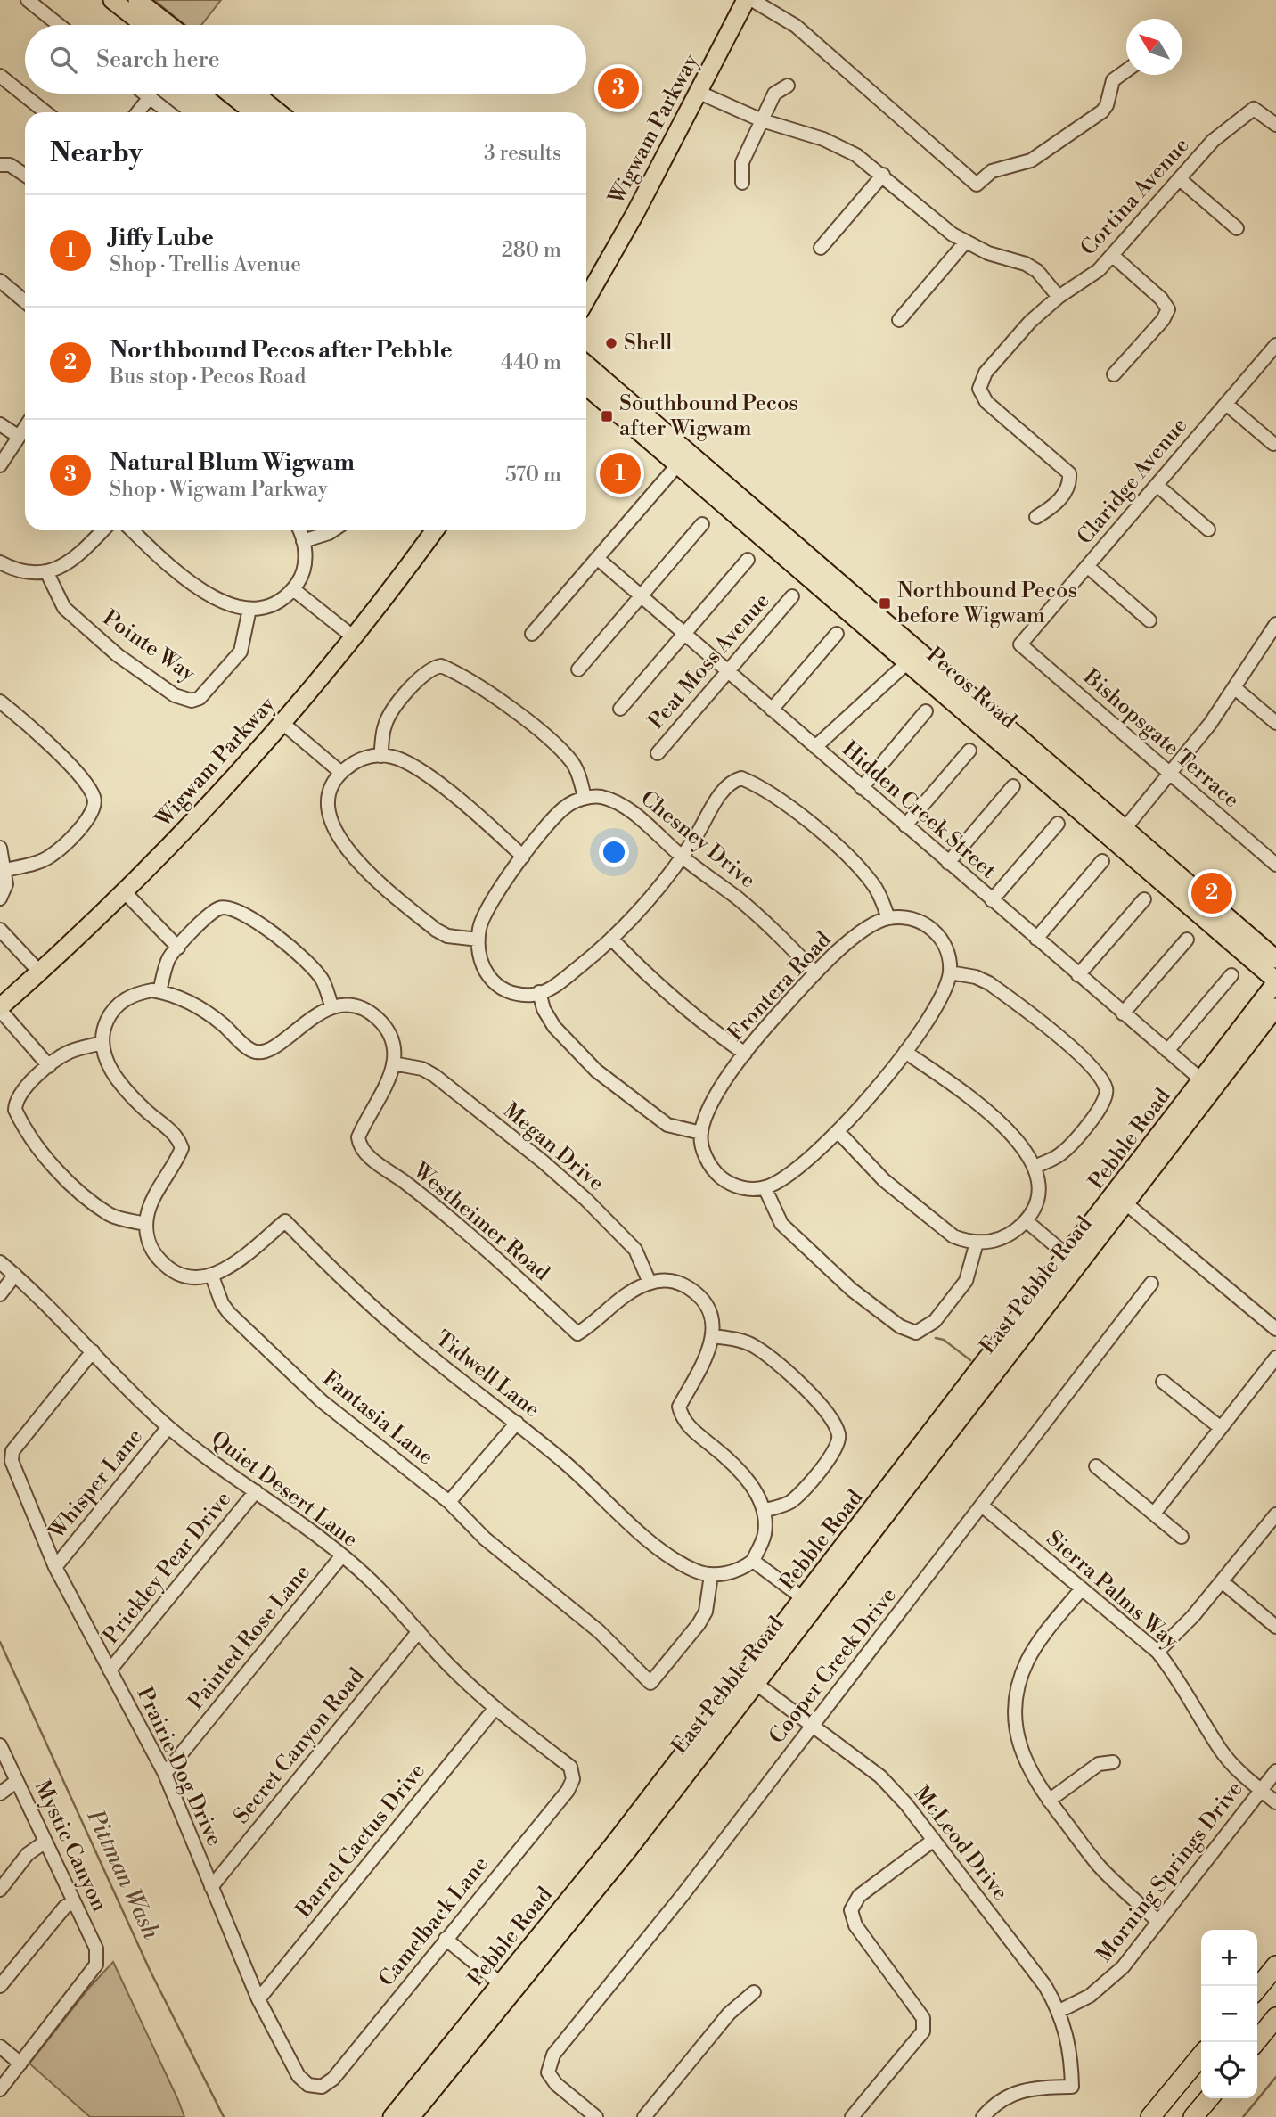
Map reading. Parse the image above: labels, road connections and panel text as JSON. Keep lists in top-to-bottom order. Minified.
{"streets":{"main road":["Wigwam Parkway","Pecos Road","Pebble Road","East Pebble Road"],"street":["Cortina Avenue","Claridge Avenue","Pointe Way","Peat Moss Avenue","Bishopsgate Terrace","Hidden Creek Street","Chesney Drive","Frontera Road","Megan Drive","Westheimer Road","Tidwell Lane","Fantasia Lane","Whisper Lane","Quiet Desert Lane","Prickley Pear Drive","Sierra Palms Way","Painted Rose Lane","Cooper Creek Drive","Secret Canyon Road","Prairie Dog Drive","Barrel Cactus Drive","McLeod Drive","Mystic Canyon","Morning Springs Drive","Camelback Lane"]},"crossings":[["Claridge Avenue","Bishopsgate Terrace"],["Peat Moss Avenue","Hidden Creek Street"],["Pecos Road","Pebble Road"],["Hidden Creek Street","Pebble Road"],["Chesney Drive","Frontera Road"],["Pebble Road","East Pebble Road"],["Megan Drive","Westheimer Road"],["East Pebble Road","McLeod Drive"],["Tidwell Lane","Fantasia Lane"],["Whisper Lane","Quiet Desert Lane"],["Whisper Lane","Prairie Dog Drive"],["Quiet Desert Lane","Prickley Pear Drive"],["Quiet Desert Lane","Painted Rose Lane"],["Quiet Desert Lane","Secret Canyon Road"],["Quiet Desert Lane","Prairie Dog Drive"],["Quiet Desert Lane","Barrel Cactus Drive"],["Quiet Desert Lane","Camelback Lane"],["Prickley Pear Drive","Prairie Dog Drive"],["Sierra Palms Way","Cooper Creek Drive"],["Sierra Palms Way","Morning Springs Drive"],["Painted Rose Lane","Prairie Dog Drive"],["Cooper Creek Drive","McLeod Drive"],["Secret Canyon Road","Prairie Dog Drive"],["Prairie Dog Drive","Barrel Cactus Drive"],["Prairie Dog Drive","Camelback Lane"],["McLeod Drive","Morning Springs Drive"]],"water":["Pittman Wash"],"places":{"other":["Shell"],"transit":["Southbound Pecos after Wigwam","Northbound Pecos before Wigwam"]},"north":"top left","page":{"search":"Search here","pins":["3","1","2"],"heading":["Nearby","3 results"],"list":[{"mark":"1","name":"Jiffy Lube","note":"Shop · Trellis Avenue","value":"280 m"},{"mark":"2","name":"Northbound Pecos after Pebble","note":"Bus stop · Pecos Road","value":"440 m"},{"mark":"3","name":"Natural Blum Wigwam","note":"Shop · Wigwam Parkway","value":"570 m"}],"map_buttons":["+","−"]}}
